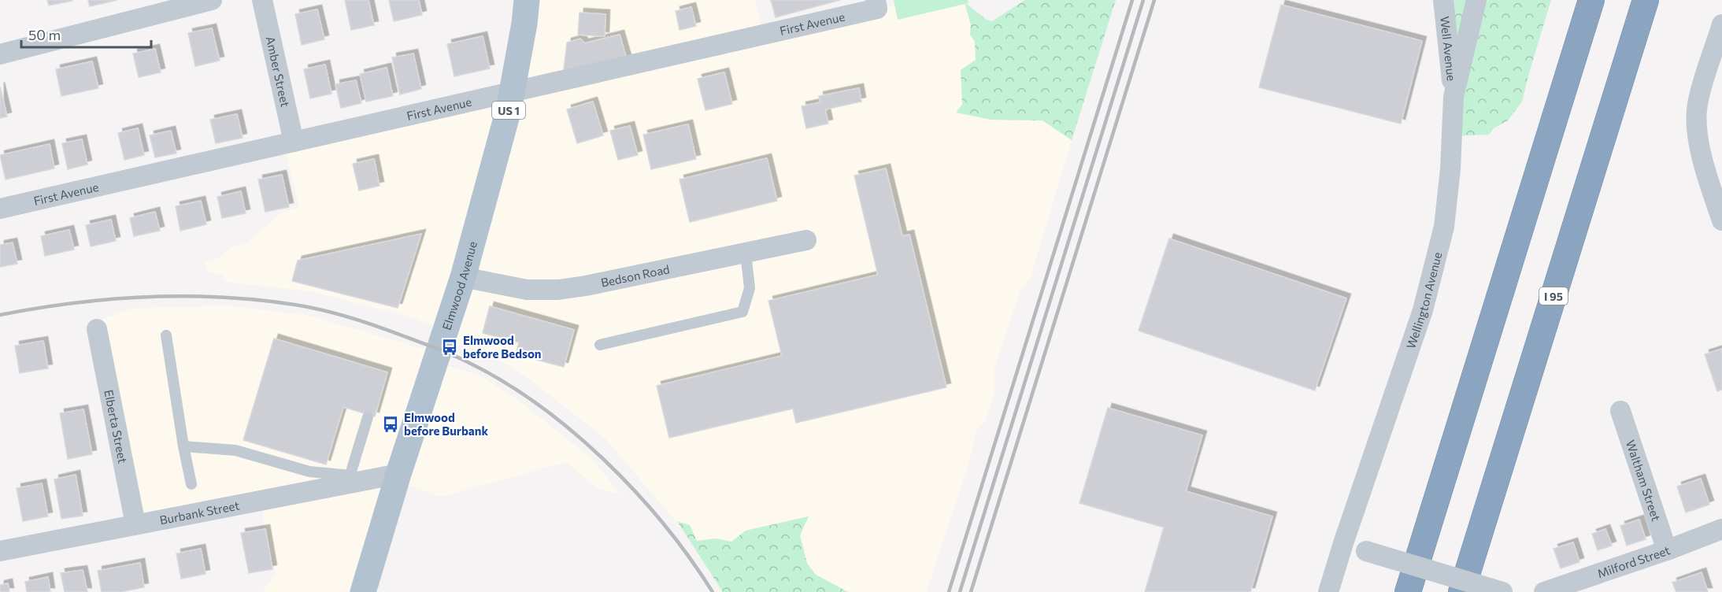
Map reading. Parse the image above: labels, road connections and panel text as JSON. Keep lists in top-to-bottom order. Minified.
{"streets":{"highway":["I 95"],"main road":["US 1","Elmwood Avenue"],"street":["First Avenue","Well Avenue","Amber Street","Bedson Road","Wellington Avenue","Elberta Street","Waltham Street","Burbank Street","Milford Street"]},"crossings":[["First Avenue","Amber Street"],["First Avenue","Elmwood Avenue"],["Well Avenue","Wellington Avenue"],["Bedson Road","Elmwood Avenue"],["Elmwood Avenue","Burbank Street"],["Elberta Street","Burbank Street"],["Waltham Street","Milford Street"]],"places":{"bus stop":["Elmwood before Bedson","Elmwood before Burbank"]},"scale_bar":"50 m"}
